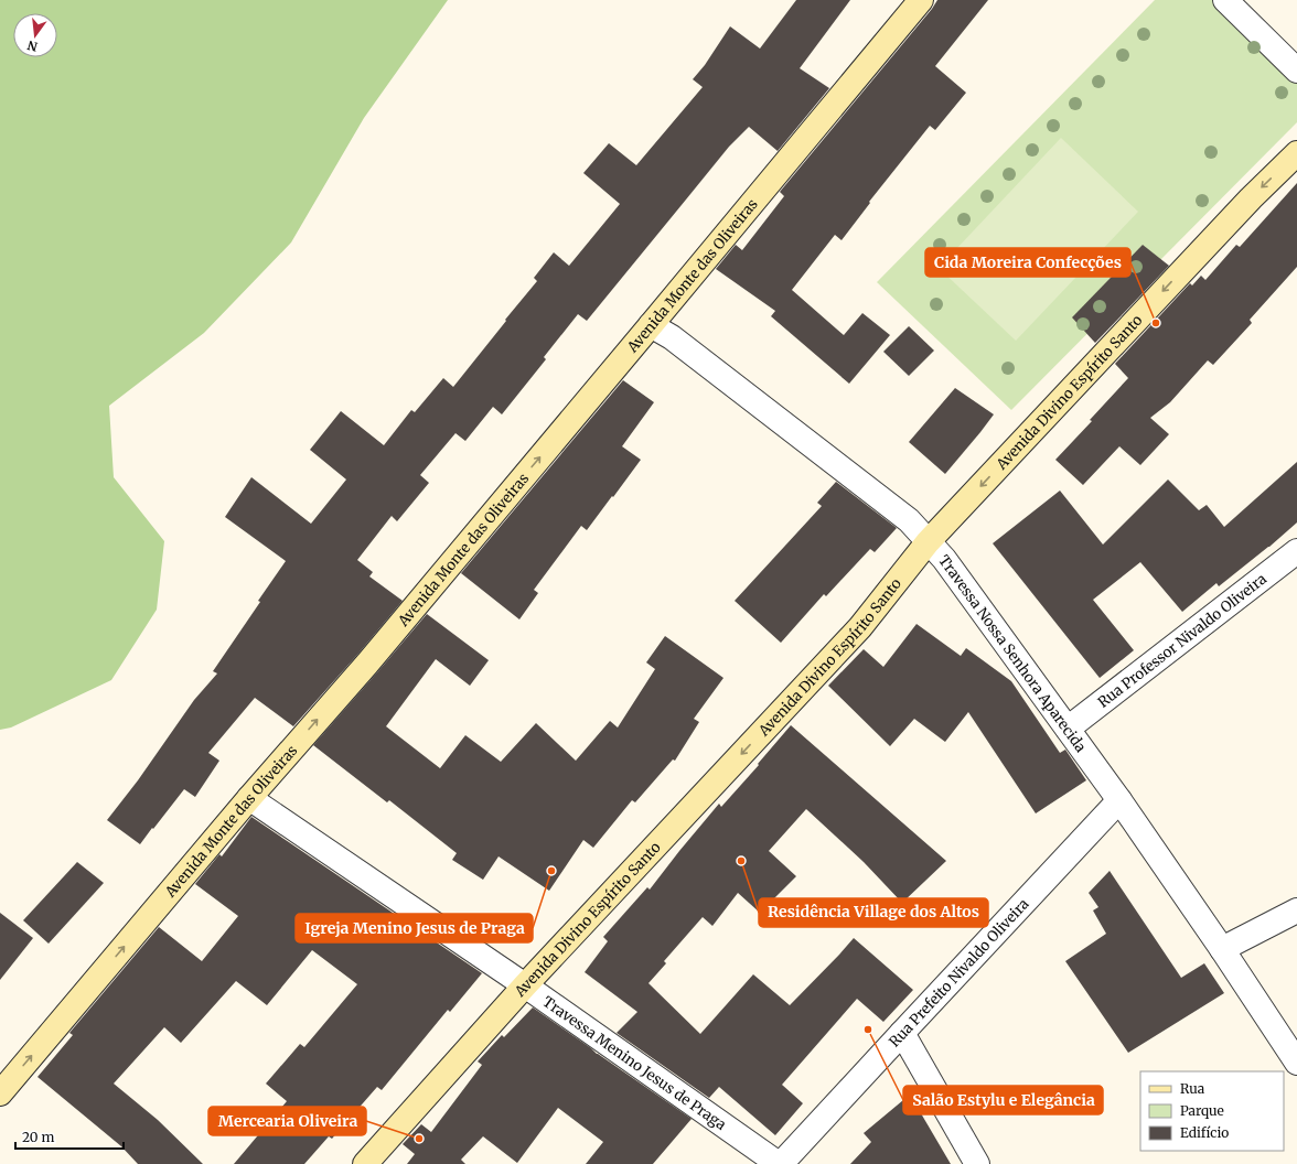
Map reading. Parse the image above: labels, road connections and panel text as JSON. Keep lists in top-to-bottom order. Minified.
{"streets":{"main road":["Avenida Monte das Oliveiras","Avenida Divino Espírito Santo"],"street":["Rua Professor Nivaldo Oliveira","Travessa Nossa Senhora Aparecida","Rua Prefeito Nivaldo Oliveira","Travessa Menino Jesus de Praga"]},"crossings":[["Avenida Monte das Oliveiras","Travessa Nossa Senhora Aparecida"],["Avenida Monte das Oliveiras","Travessa Menino Jesus de Praga"],["Avenida Divino Espírito Santo","Travessa Nossa Senhora Aparecida"],["Avenida Divino Espírito Santo","Travessa Menino Jesus de Praga"],["Rua Professor Nivaldo Oliveira","Travessa Nossa Senhora Aparecida"],["Travessa Nossa Senhora Aparecida","Rua Prefeito Nivaldo Oliveira"],["Rua Prefeito Nivaldo Oliveira","Travessa Menino Jesus de Praga"]],"one_way":["Avenida Monte das Oliveiras","Avenida Divino Espírito Santo"],"places":["Cida Moreira Confecções","Residência Village dos Altos","Igreja Menino Jesus de Praga","Salão Estylu e Elegância","Mercearia Oliveira"],"legend":["Rua","Parque","Edifício"],"scale_bar":"20 m","north":"bottom"}
